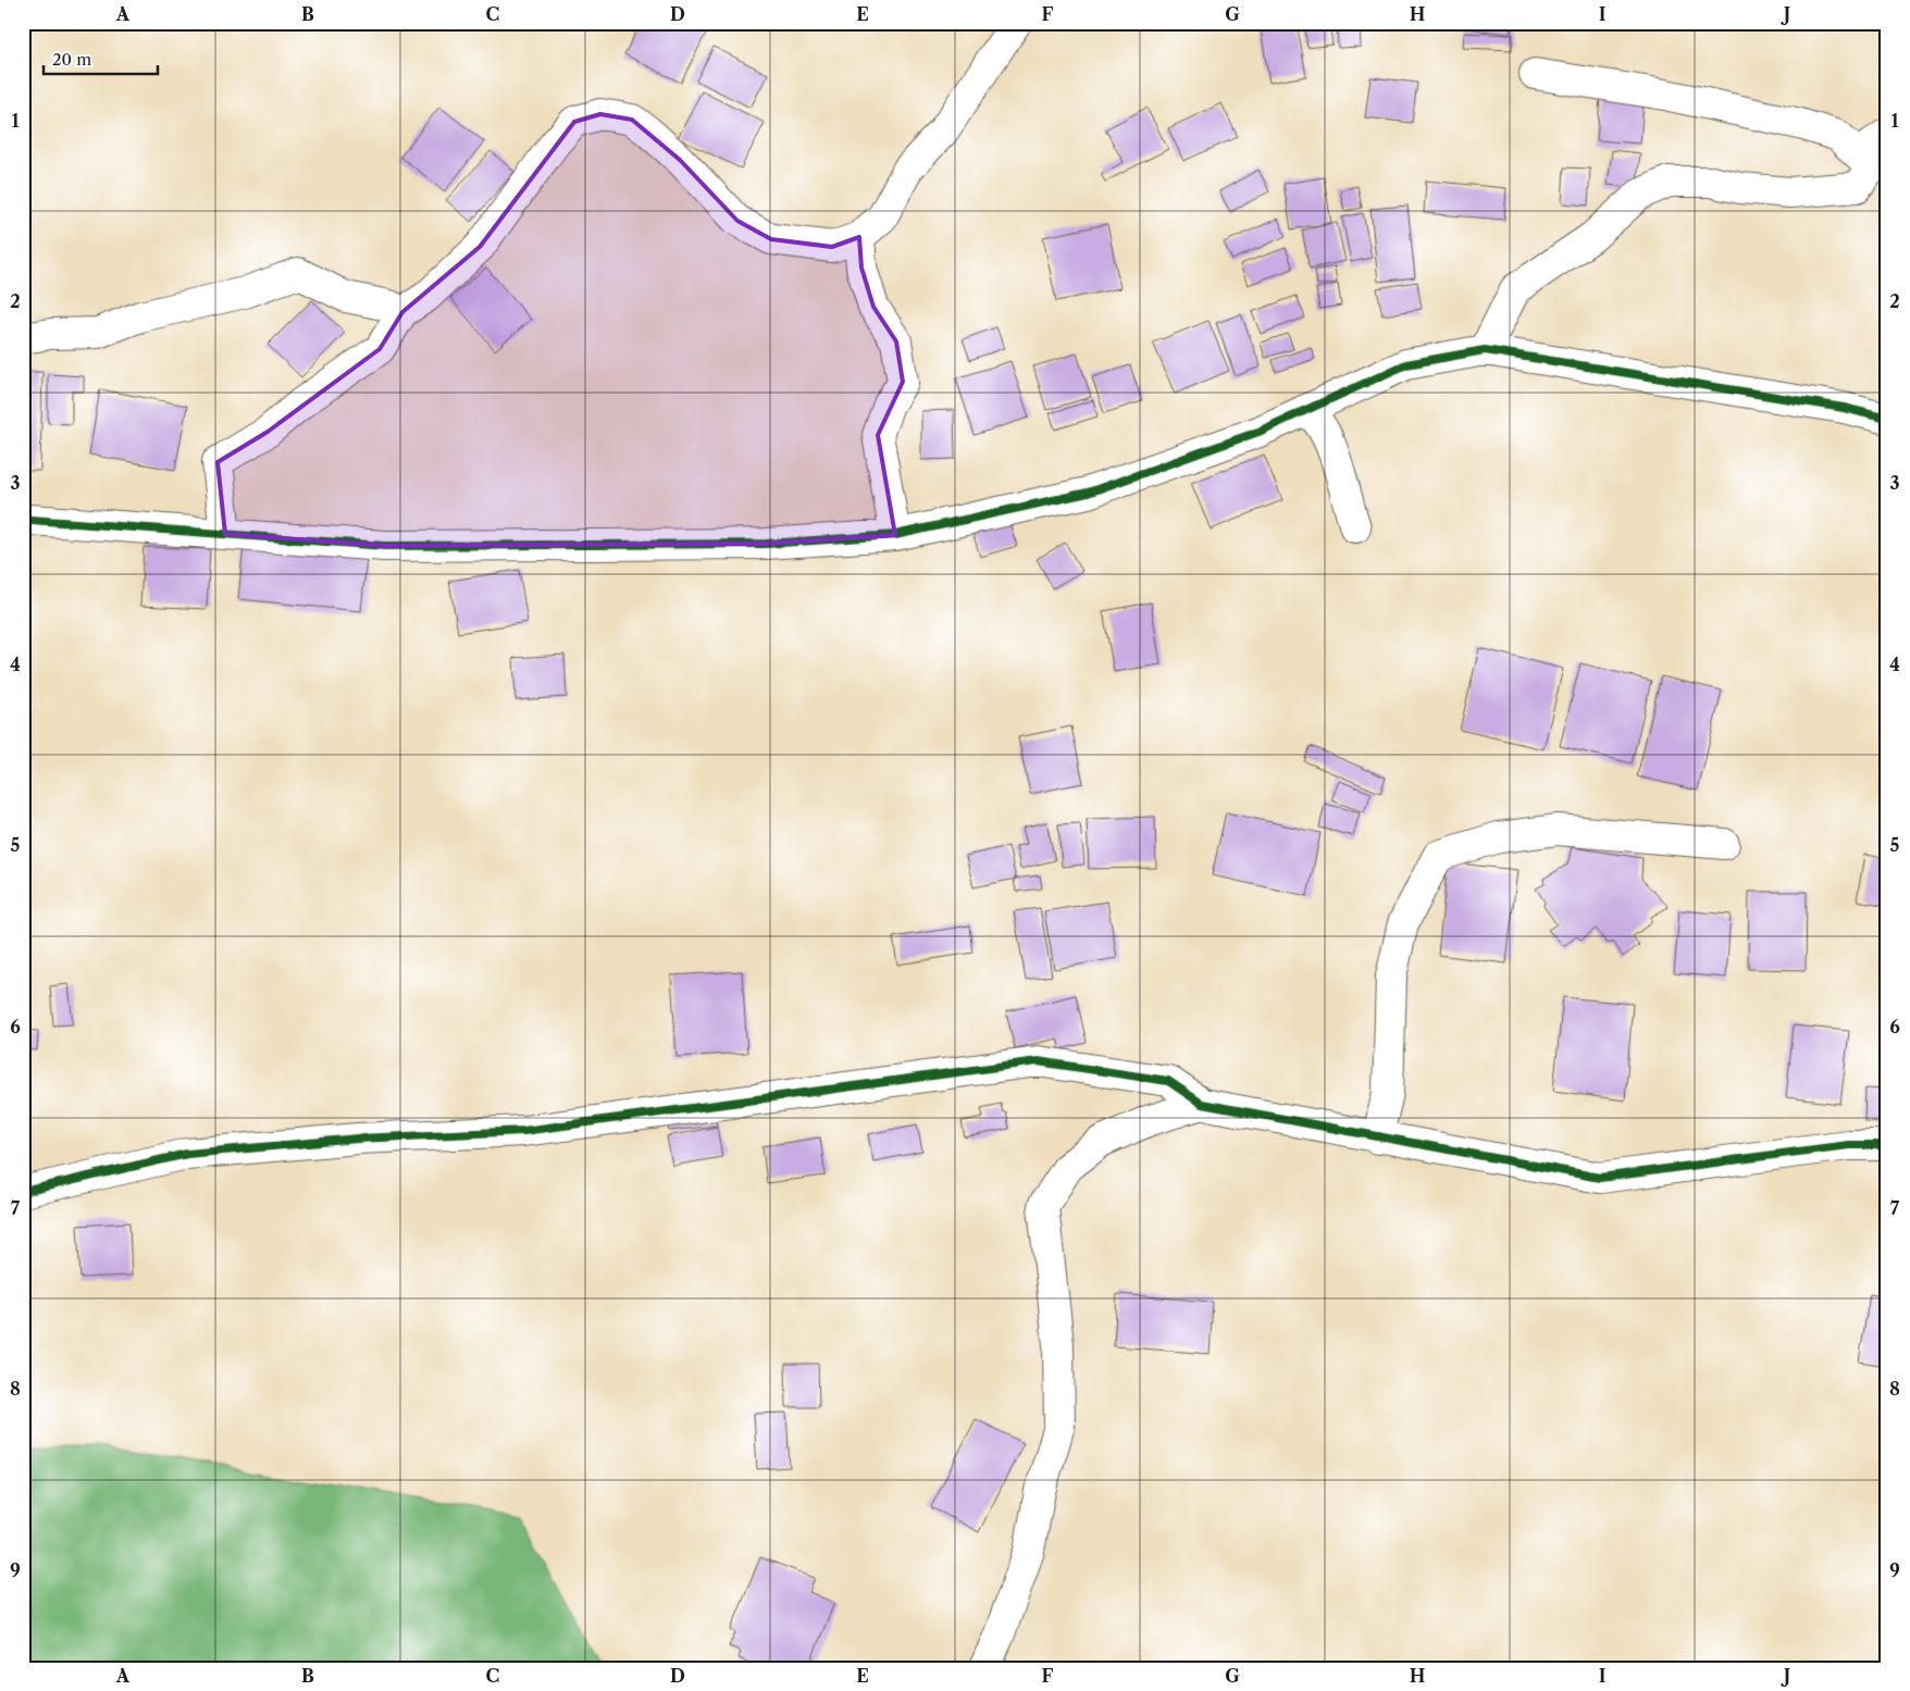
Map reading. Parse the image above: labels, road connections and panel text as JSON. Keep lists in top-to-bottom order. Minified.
{"scale_bar":"20 m","grid":{"columns":["A","B","C","D","E","F","G","H","I","J"],"rows":["1","2","3","4","5","6","7","8","9"]}}
